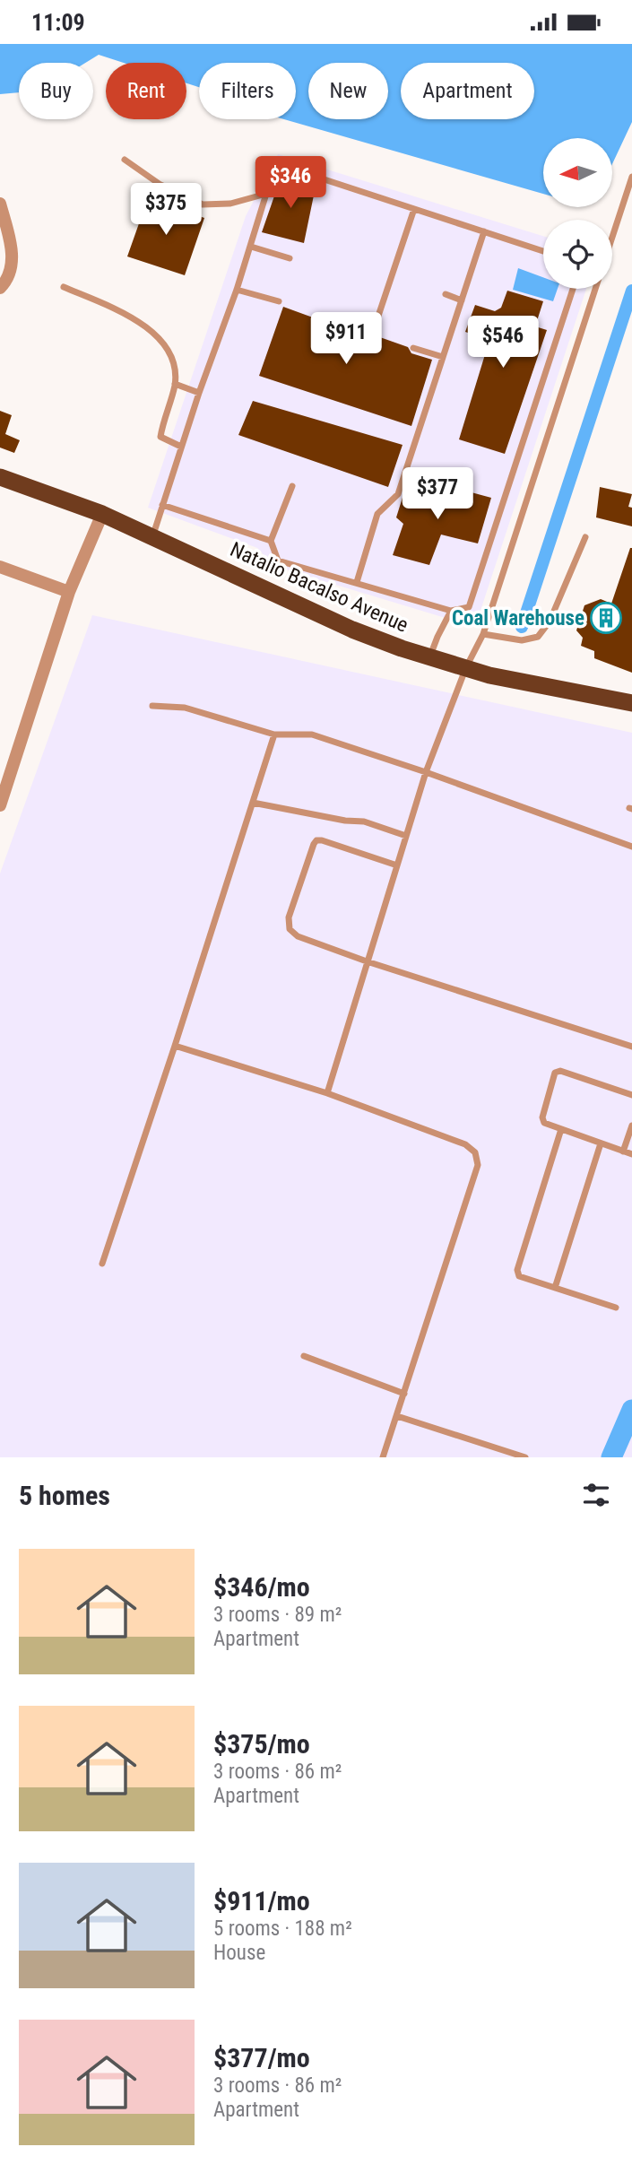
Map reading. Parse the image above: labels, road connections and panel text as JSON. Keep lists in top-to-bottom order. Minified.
{"streets":{"highway":["Natalio Bacalso Avenue"]},"places":{"building":["Coal Warehouse"]},"north":"left","page":{"status":"11:09","chip":["Buy","Rent","Filters","New","Apartment"],"price":["$346","$375","$911","$546","$377"],"heading":"5 homes","list":[{"name":"$346/mo","note":"3 rooms · 89 m² · Apartment"},{"name":"$375/mo","note":"3 rooms · 86 m² · Apartment"},{"name":"$911/mo","note":"5 rooms · 188 m² · House"},{"name":"$377/mo","note":"3 rooms · 86 m² · Apartment"}]}}
